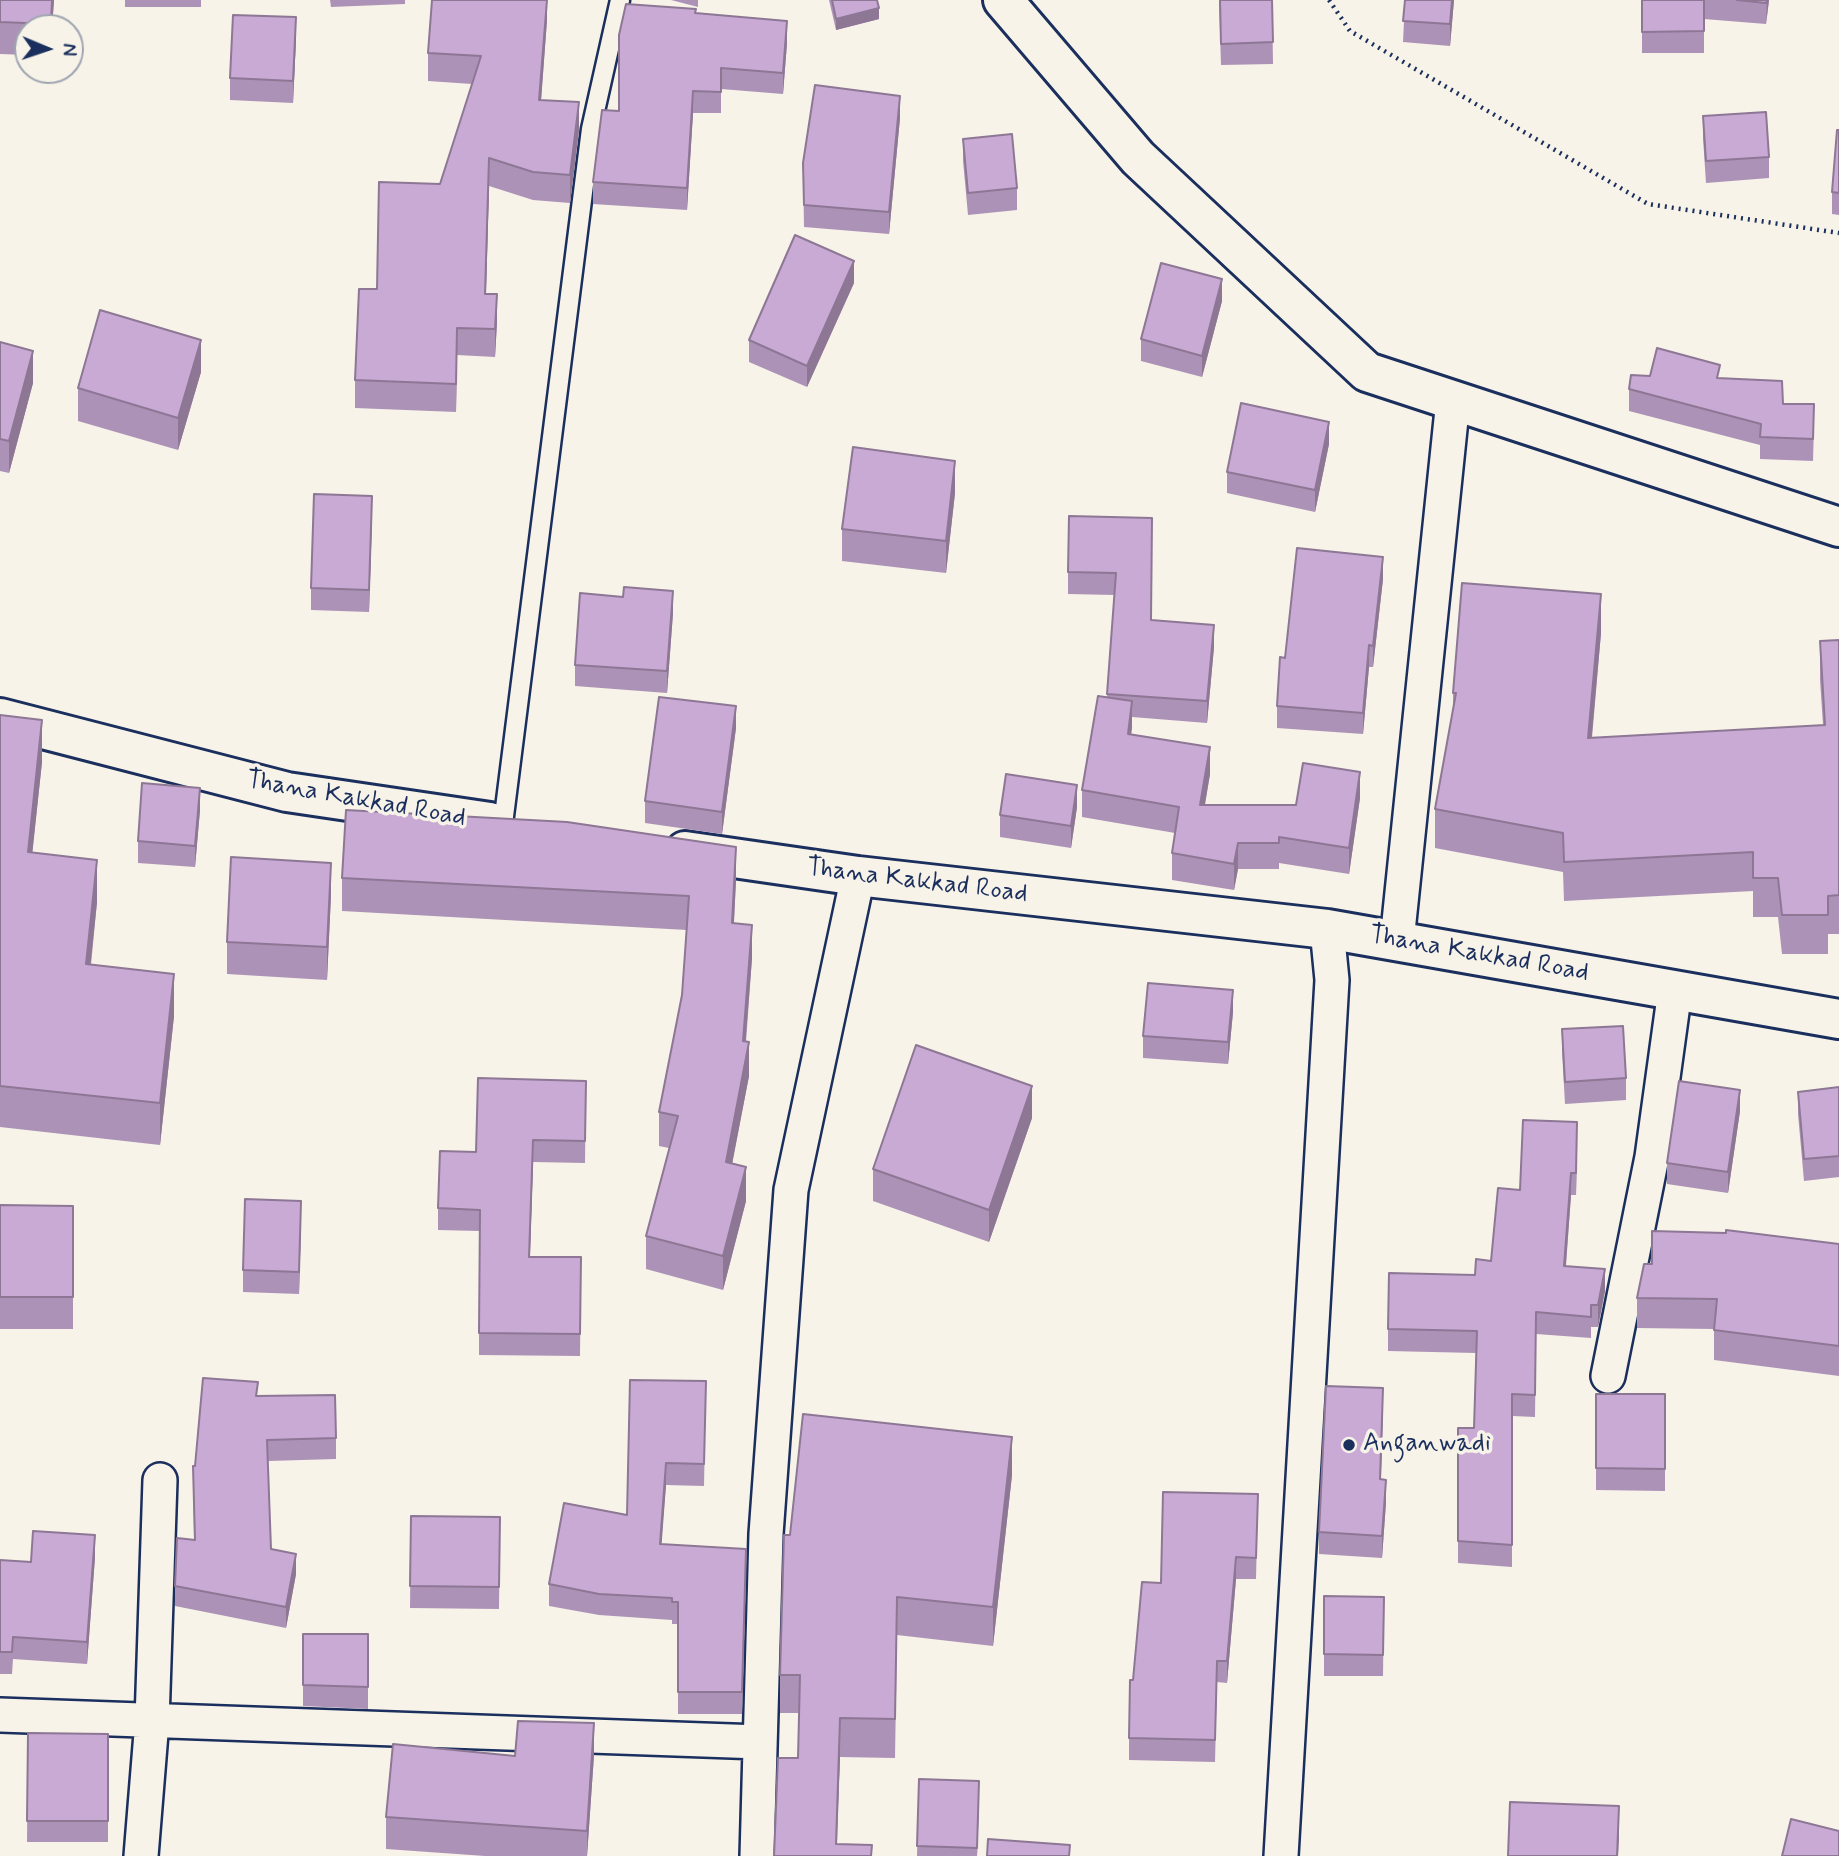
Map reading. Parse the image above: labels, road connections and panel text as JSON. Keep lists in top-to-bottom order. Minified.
{"streets":{"main road":["Thana Kakkad Road"]},"places":["Anganwadi"],"north":"right"}
